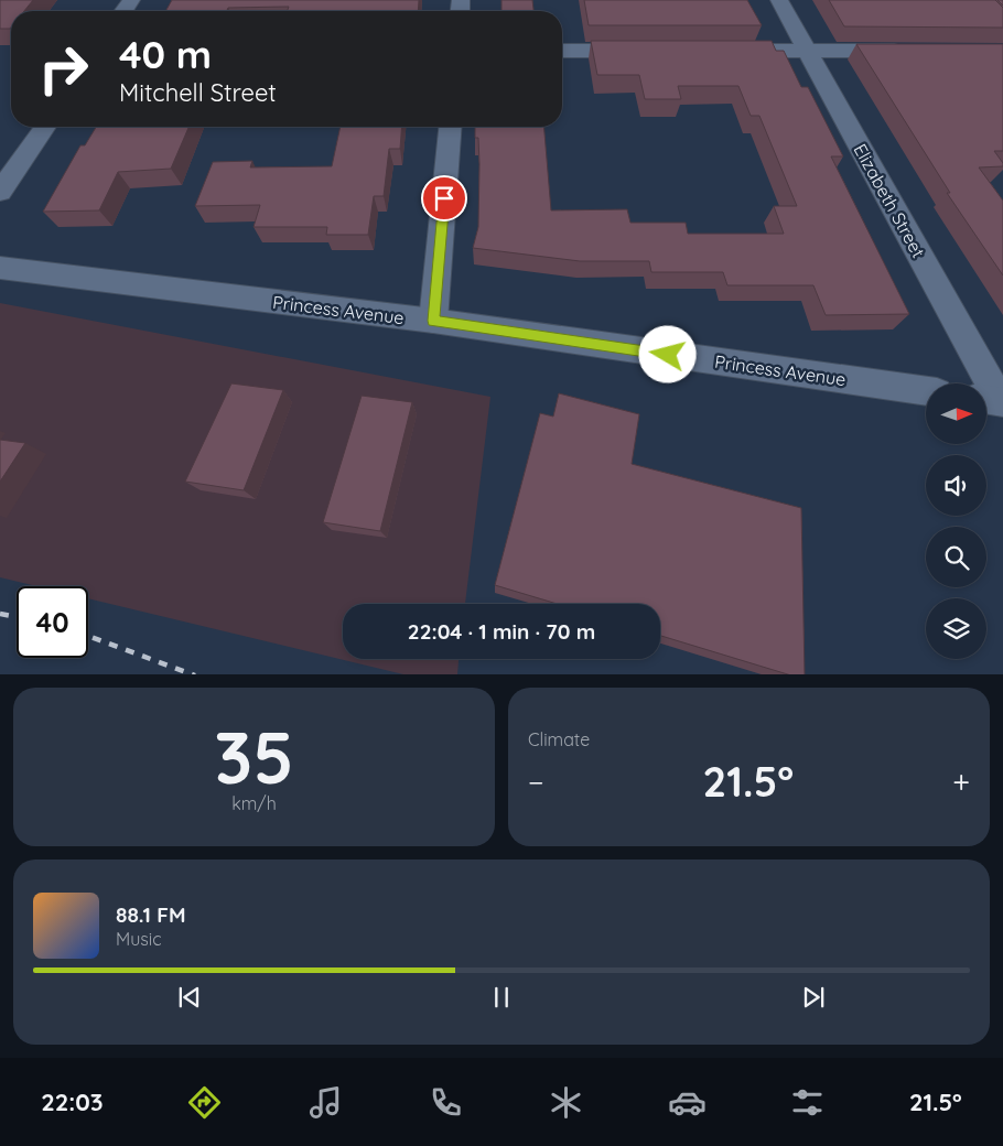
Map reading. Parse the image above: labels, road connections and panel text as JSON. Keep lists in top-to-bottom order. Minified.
{"streets":{"street":["Elizabeth Street","Princess Avenue"]},"north":"right","page":{"turn":["40 m","Mitchell Street"],"limit":"40","trip":"22:04 · 1 min · 70 m","tile":[["35","km/h"],"Climate"],"heat":["−","21.5°","+"],"song":["88.1 FM","Music"],"tabs":["22:03","21.5°"]}}
